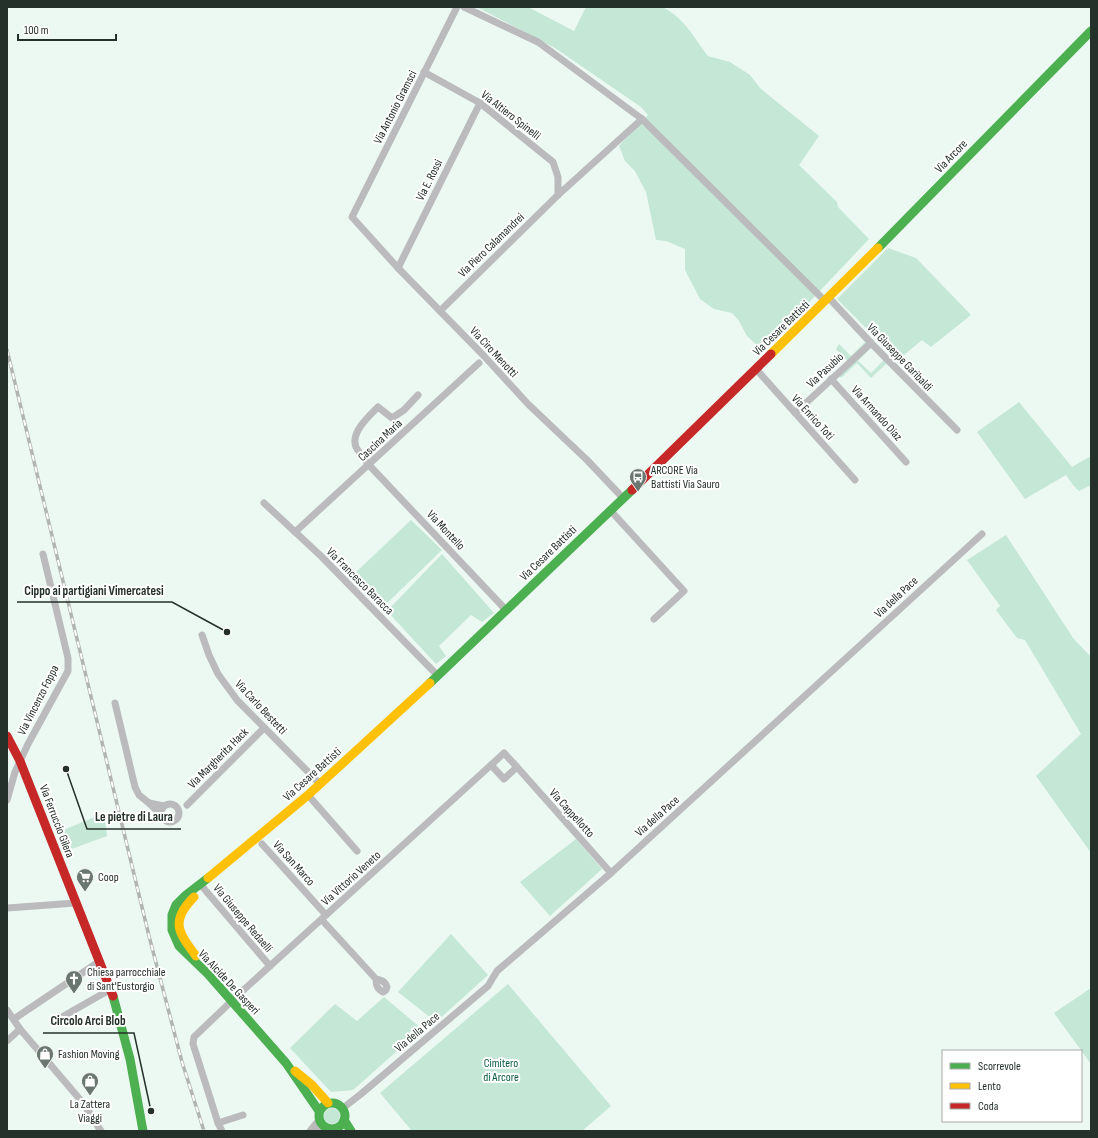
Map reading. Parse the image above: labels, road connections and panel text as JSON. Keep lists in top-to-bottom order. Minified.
{"streets":{"street":["Via Antonio Gramsci","Via Altiero Spinelli","Via Arcore","Via E. Rossi","Via Piero Calamandrei","Via Cesare Battisti","Via Ciro Menotti","Via Giuseppe Garibaldi","Via Pasubio","Via Armando Diaz","Via Enrico Toti","Cascina Maria","Via Montello","Via Francesco Baracca","Via della Pace","Via Vincenzo Foppa","Via Carlo Bestetti","Via Margherita Hack","Via Cappellotto","Via Ferruccio Gilera","Via San Marco","Via Vittorio Veneto","Via Giuseppe Redaelli","Via Alcide De Gasperi"]},"crossings":[["Via Antonio Gramsci","Via Altiero Spinelli"],["Via Antonio Gramsci","Via Ciro Menotti"],["Via Altiero Spinelli","Via E. Rossi"],["Via Altiero Spinelli","Via Piero Calamandrei"],["Via Arcore","Via Cesare Battisti"],["Via Arcore","Via Giuseppe Garibaldi"],["Via E. Rossi","Via Ciro Menotti"],["Via Piero Calamandrei","Via Ciro Menotti"],["Via Piero Calamandrei","Via Giuseppe Garibaldi"],["Via Cesare Battisti","Via Ciro Menotti"],["Via Cesare Battisti","Via Giuseppe Garibaldi"],["Via Cesare Battisti","Via Enrico Toti"],["Via Cesare Battisti","Via Montello"],["Via Cesare Battisti","Via Francesco Baracca"],["Via Cesare Battisti","Via Carlo Bestetti"],["Via Cesare Battisti","Via Giuseppe Redaelli"],["Via Cesare Battisti","Via Alcide De Gasperi"],["Via Giuseppe Garibaldi","Via Pasubio"],["Via Pasubio","Via Armando Diaz"],["Via Pasubio","Via Enrico Toti"],["Cascina Maria","Via Montello"],["Cascina Maria","Via Francesco Baracca"],["Via della Pace","Via Cappellotto"],["Via della Pace","Via Alcide De Gasperi"],["Via Vincenzo Foppa","Via Ferruccio Gilera"],["Via Carlo Bestetti","Via Margherita Hack"],["Via Cappellotto","Via Vittorio Veneto"],["Via San Marco","Via Vittorio Veneto"],["Via Vittorio Veneto","Via Giuseppe Redaelli"],["Via Vittorio Veneto","Via Alcide De Gasperi"]],"parks":["Cimitero di Arcore"],"places":{"bus stop":["ARCORE Via Battisti Via Sauro"],"other":["Cippo ai partigiani Vimercatesi","Le pietre di Laura","Circolo Arci Blob"],"supermarket":["Coop"],"church":["Chiesa parrocchiale di Sant'Eustorgio"],"shop":["Fashion Moving","La Zattera Viaggi"]},"legend":["Scorrevole","Lento","Coda"],"scale_bar":"100 m"}
